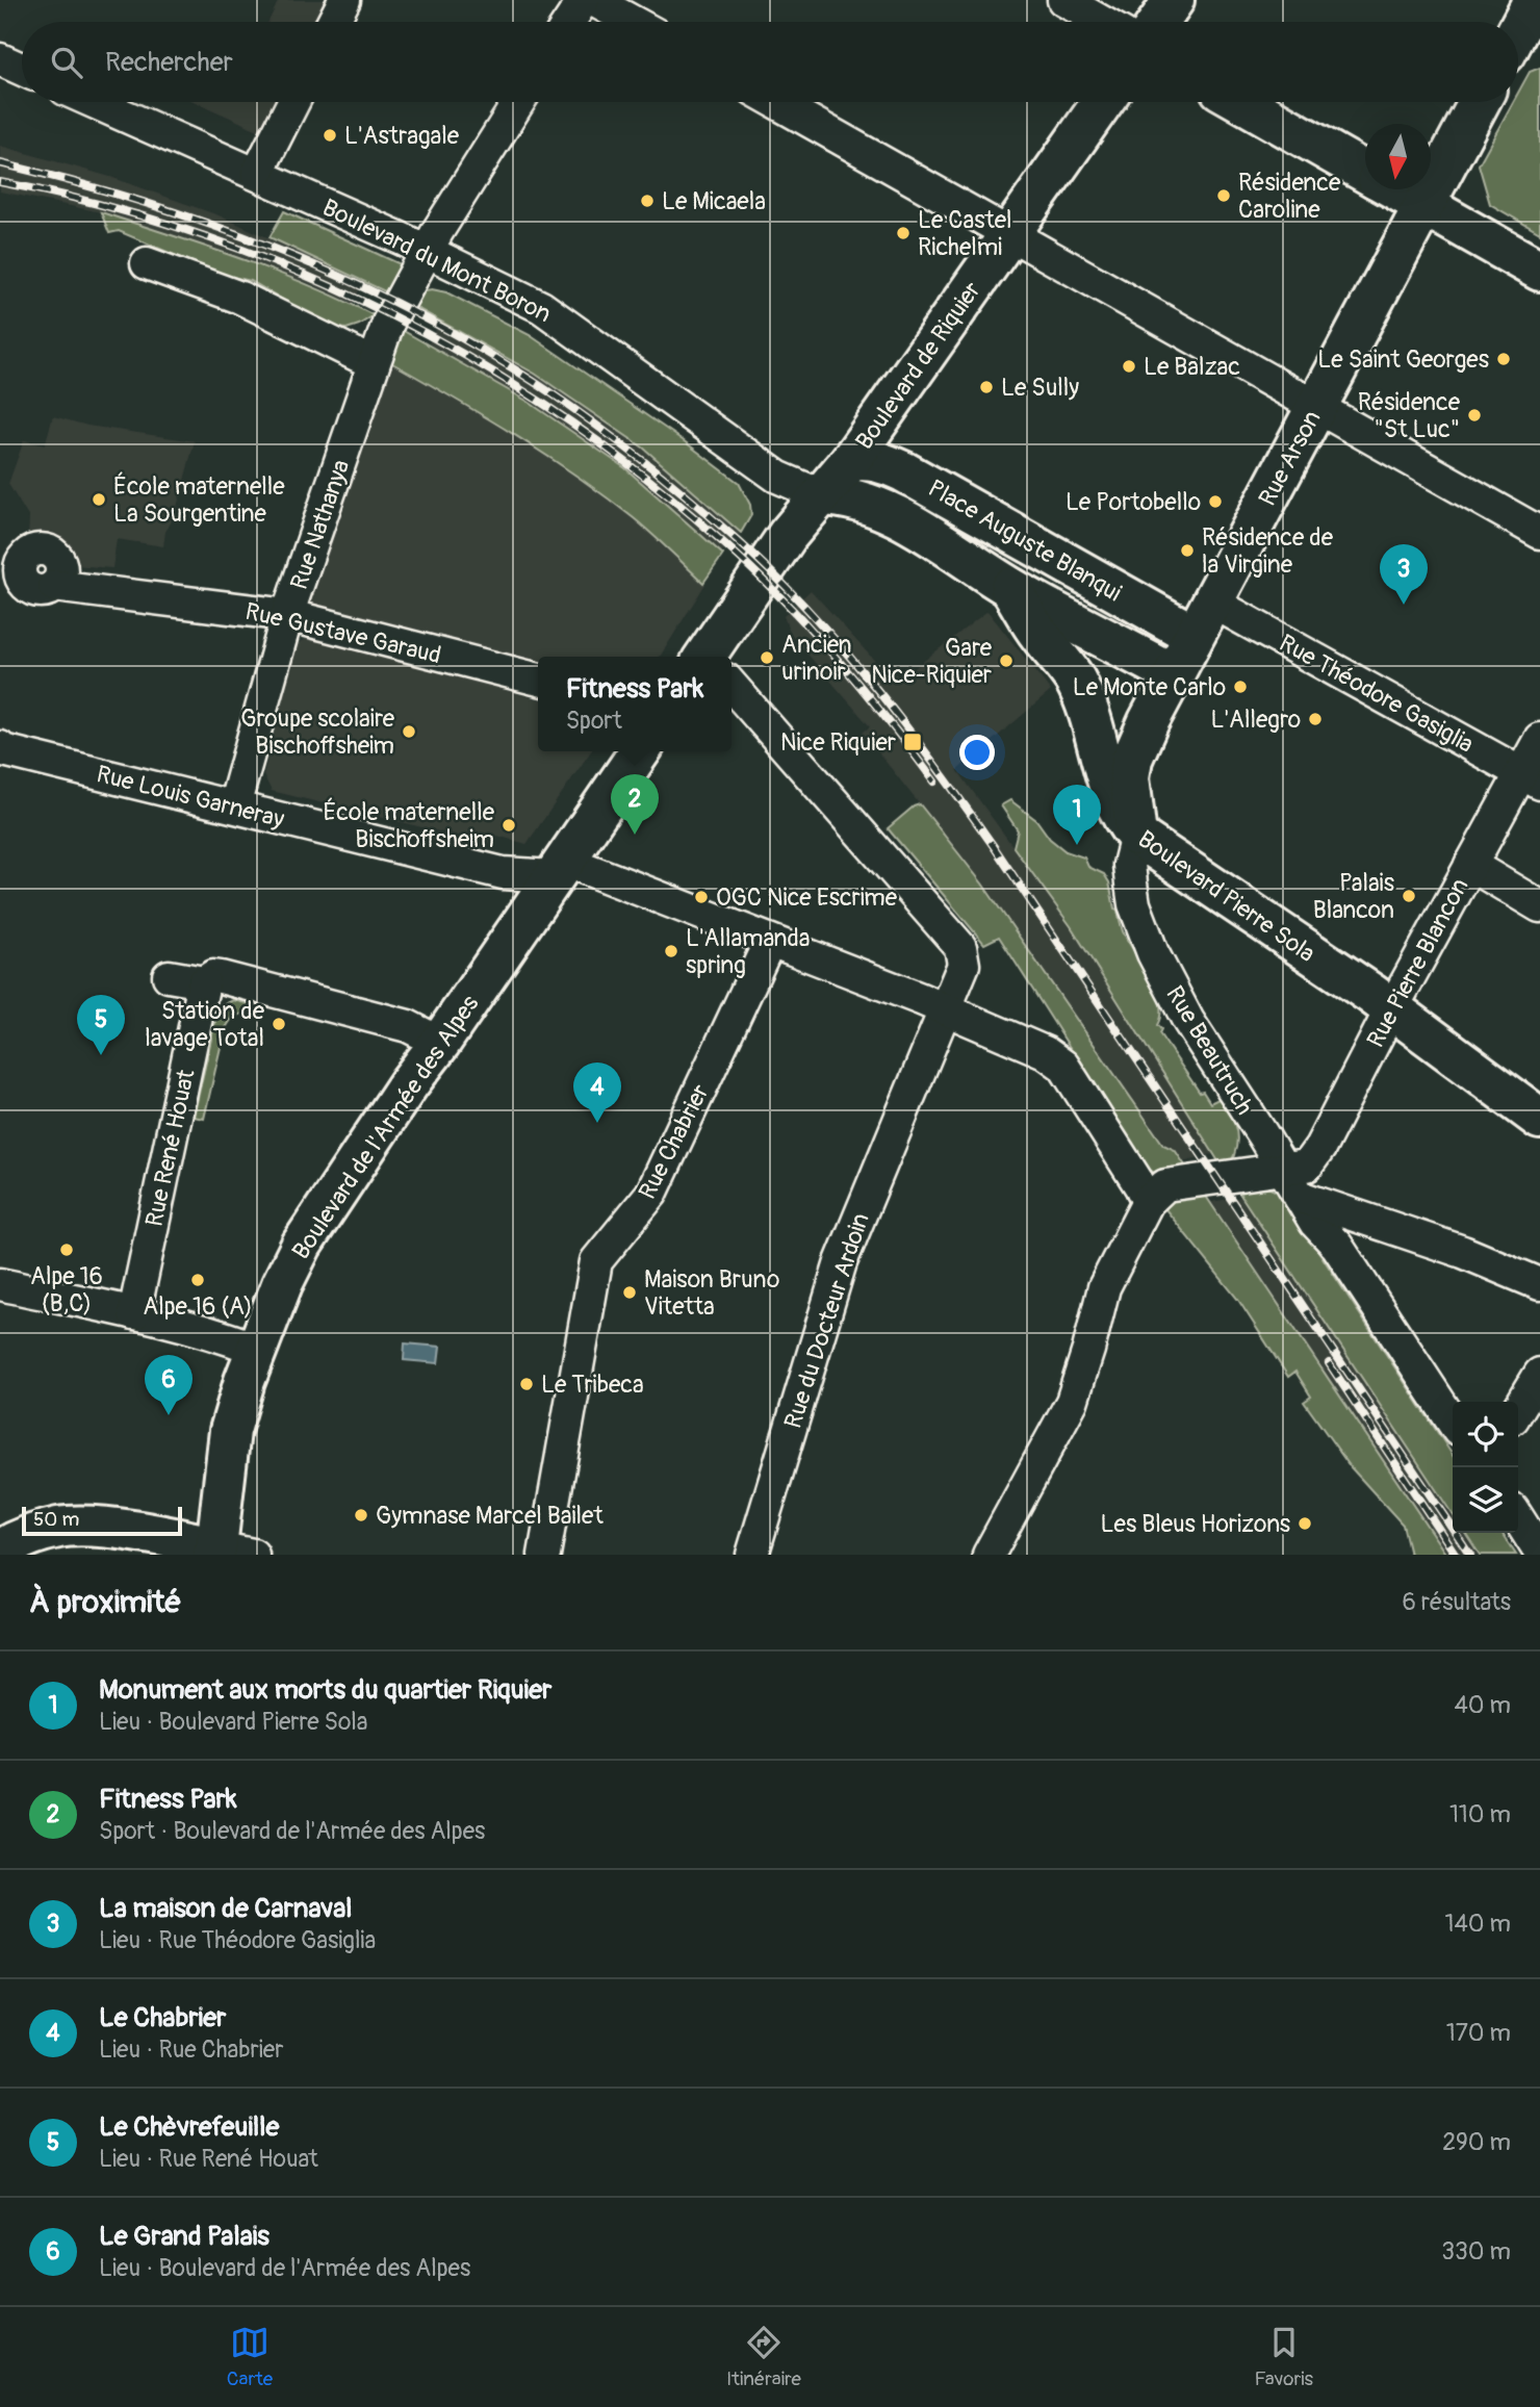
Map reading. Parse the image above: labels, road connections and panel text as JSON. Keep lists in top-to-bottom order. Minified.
{"streets":{"main road":["Boulevard de Riquier","Rue Arson","Place Auguste Blanqui","Boulevard Pierre Sola","Boulevard de l'Armée des Alpes"],"street":["Boulevard du Mont Boron","Rue Nathanya","Rue Gustave Garaud","Rue Théodore Gasiglia","Rue Louis Garneray","Rue Pierre Blancon","Rue Beautruch","Rue Chabrier","Rue René Houat","Rue du Docteur Ardoin"]},"crossings":[["Boulevard du Mont Boron","Boulevard de Riquier"],["Boulevard du Mont Boron","Rue Nathanya"],["Boulevard du Mont Boron","Boulevard Pierre Sola"],["Boulevard de Riquier","Place Auguste Blanqui"],["Boulevard de Riquier","Boulevard Pierre Sola"],["Rue Arson","Place Auguste Blanqui"],["Rue Arson","Rue Théodore Gasiglia"],["Rue Arson","Boulevard Pierre Sola"],["Rue Arson","Rue Beautruch"],["Rue Nathanya","Rue Gustave Garaud"],["Rue Nathanya","Rue Louis Garneray"],["Place Auguste Blanqui","Boulevard Pierre Sola"],["Rue Théodore Gasiglia","Rue Pierre Blancon"],["Rue Louis Garneray","Rue Pierre Blancon"],["Rue Louis Garneray","Boulevard de l'Armée des Alpes"],["Rue Louis Garneray","Rue Chabrier"],["Rue Louis Garneray","Rue du Docteur Ardoin"],["Boulevard Pierre Sola","Rue Pierre Blancon"],["Boulevard Pierre Sola","Rue Beautruch"],["Rue Pierre Blancon","Rue Beautruch"]],"places":{"other":["L'Astragale","Résidence Caroline","Le Micaela","Le Castel Richelmi","Le Saint Georges","Le Balzac","Le Sully","Résidence \"St Luc\"","École maternelle La Sourgentine","Le Portobello","Résidence de la Virgine","Ancien urinoir","Gare Nice-Riquier","Le Monte Carlo","L'Allegro","Groupe scolaire Bischoffsheim","École maternelle Bischoffsheim","Palais Blancon","OGC Nice Escrime","L'Allamanda spring","Station de lavage Total","Alpe 16 (B,C)","Alpe 16 (A)","Maison Bruno Vitetta","Le Tribeca","Gymnase Marcel Bailet","Les Bleus Horizons"],"transit":["Nice Riquier"]},"scale_bar":"50 m","north":"bottom","page":{"search":"Rechercher","pins":["3","2","1","5","4","6"],"popup":["Fitness Park","Sport"],"scale":"50 m","heading":["À proximité","6 résultats"],"list":[{"mark":"1","name":"Monument aux morts du quartier Riquier","note":"Lieu · Boulevard Pierre Sola","value":"40 m"},{"mark":"2","name":"Fitness Park","note":"Sport · Boulevard de l'Armée des Alpes","value":"110 m"},{"mark":"3","name":"La maison de Carnaval","note":"Lieu · Rue Théodore Gasiglia","value":"140 m"},{"mark":"4","name":"Le Chabrier","note":"Lieu · Rue Chabrier","value":"170 m"},{"mark":"5","name":"Le Chèvrefeuille","note":"Lieu · Rue René Houat","value":"290 m"},{"mark":"6","name":"Le Grand Palais","note":"Lieu · Boulevard de l'Armée des Alpes","value":"330 m"}],"nav":["Carte","Itinéraire","Favoris"]}}
